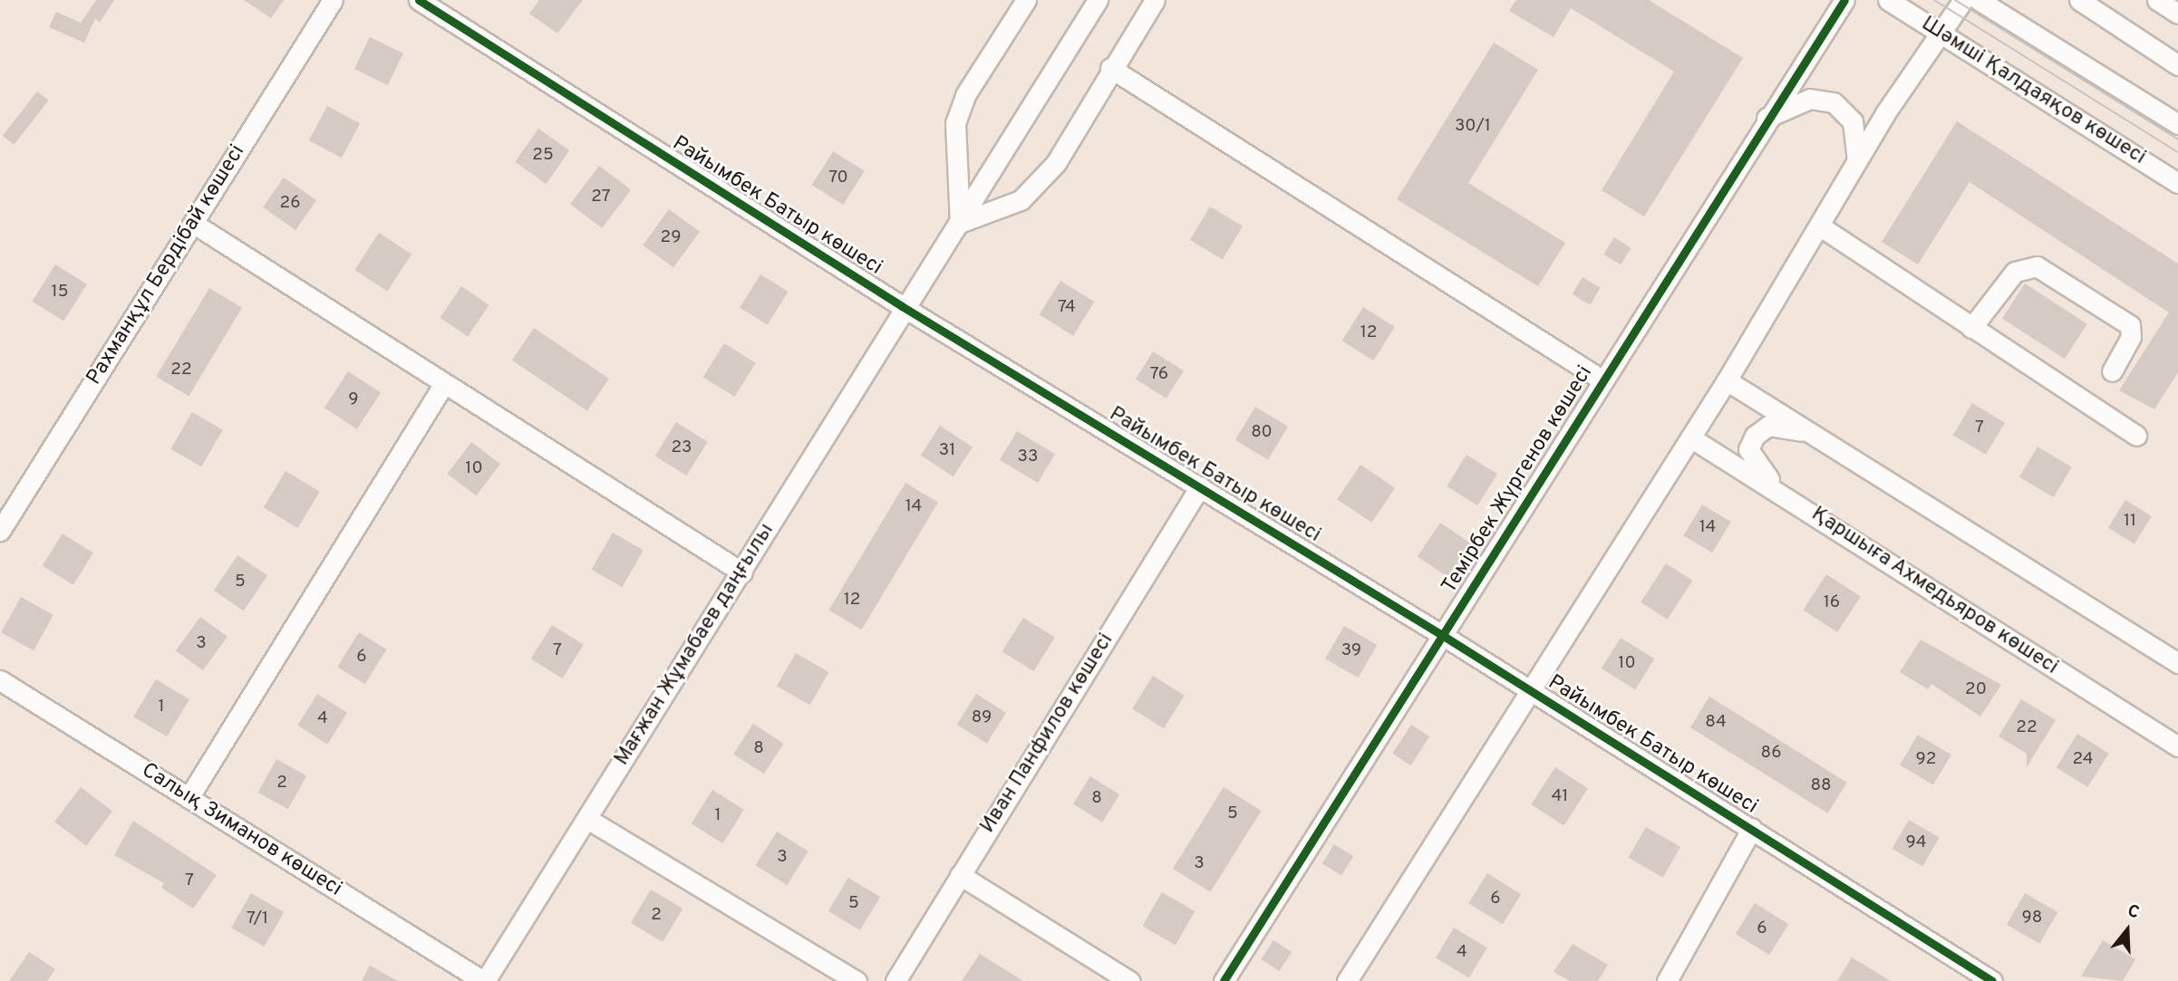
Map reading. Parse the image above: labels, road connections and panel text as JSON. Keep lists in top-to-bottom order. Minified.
{"streets":{"street":["Шәмші Қалдаяқов көшесі","Райымбек Батыр көшесі","Рахманқұл Бердібай көшесі","Темірбек Жүргенов көшесі","Қаршыға Ахмедьяров көшесі","Мағжан Жұмабаев даңғылы","Иван Панфилов көшесі","Салық Зиманов көшесі"]},"crossings":[["Райымбек Батыр көшесі","Темірбек Жүргенов көшесі"],["Райымбек Батыр көшесі","Мағжан Жұмабаев даңғылы"],["Райымбек Батыр көшесі","Иван Панфилов көшесі"],["Мағжан Жұмабаев даңғылы","Салық Зиманов көшесі"]],"house_numbers":["30/1","25","70","27","26","29","15","74","12","22","76","9","7","80","23","31","33","10","14","11","14","5","12","16","3","7","39","6","10","20","1","89","4","84","22","8","86","92","24","2","88","41","8","5","1","94","3","3","7","6","5","2","98","7/1","6","4"],"north":"top"}
